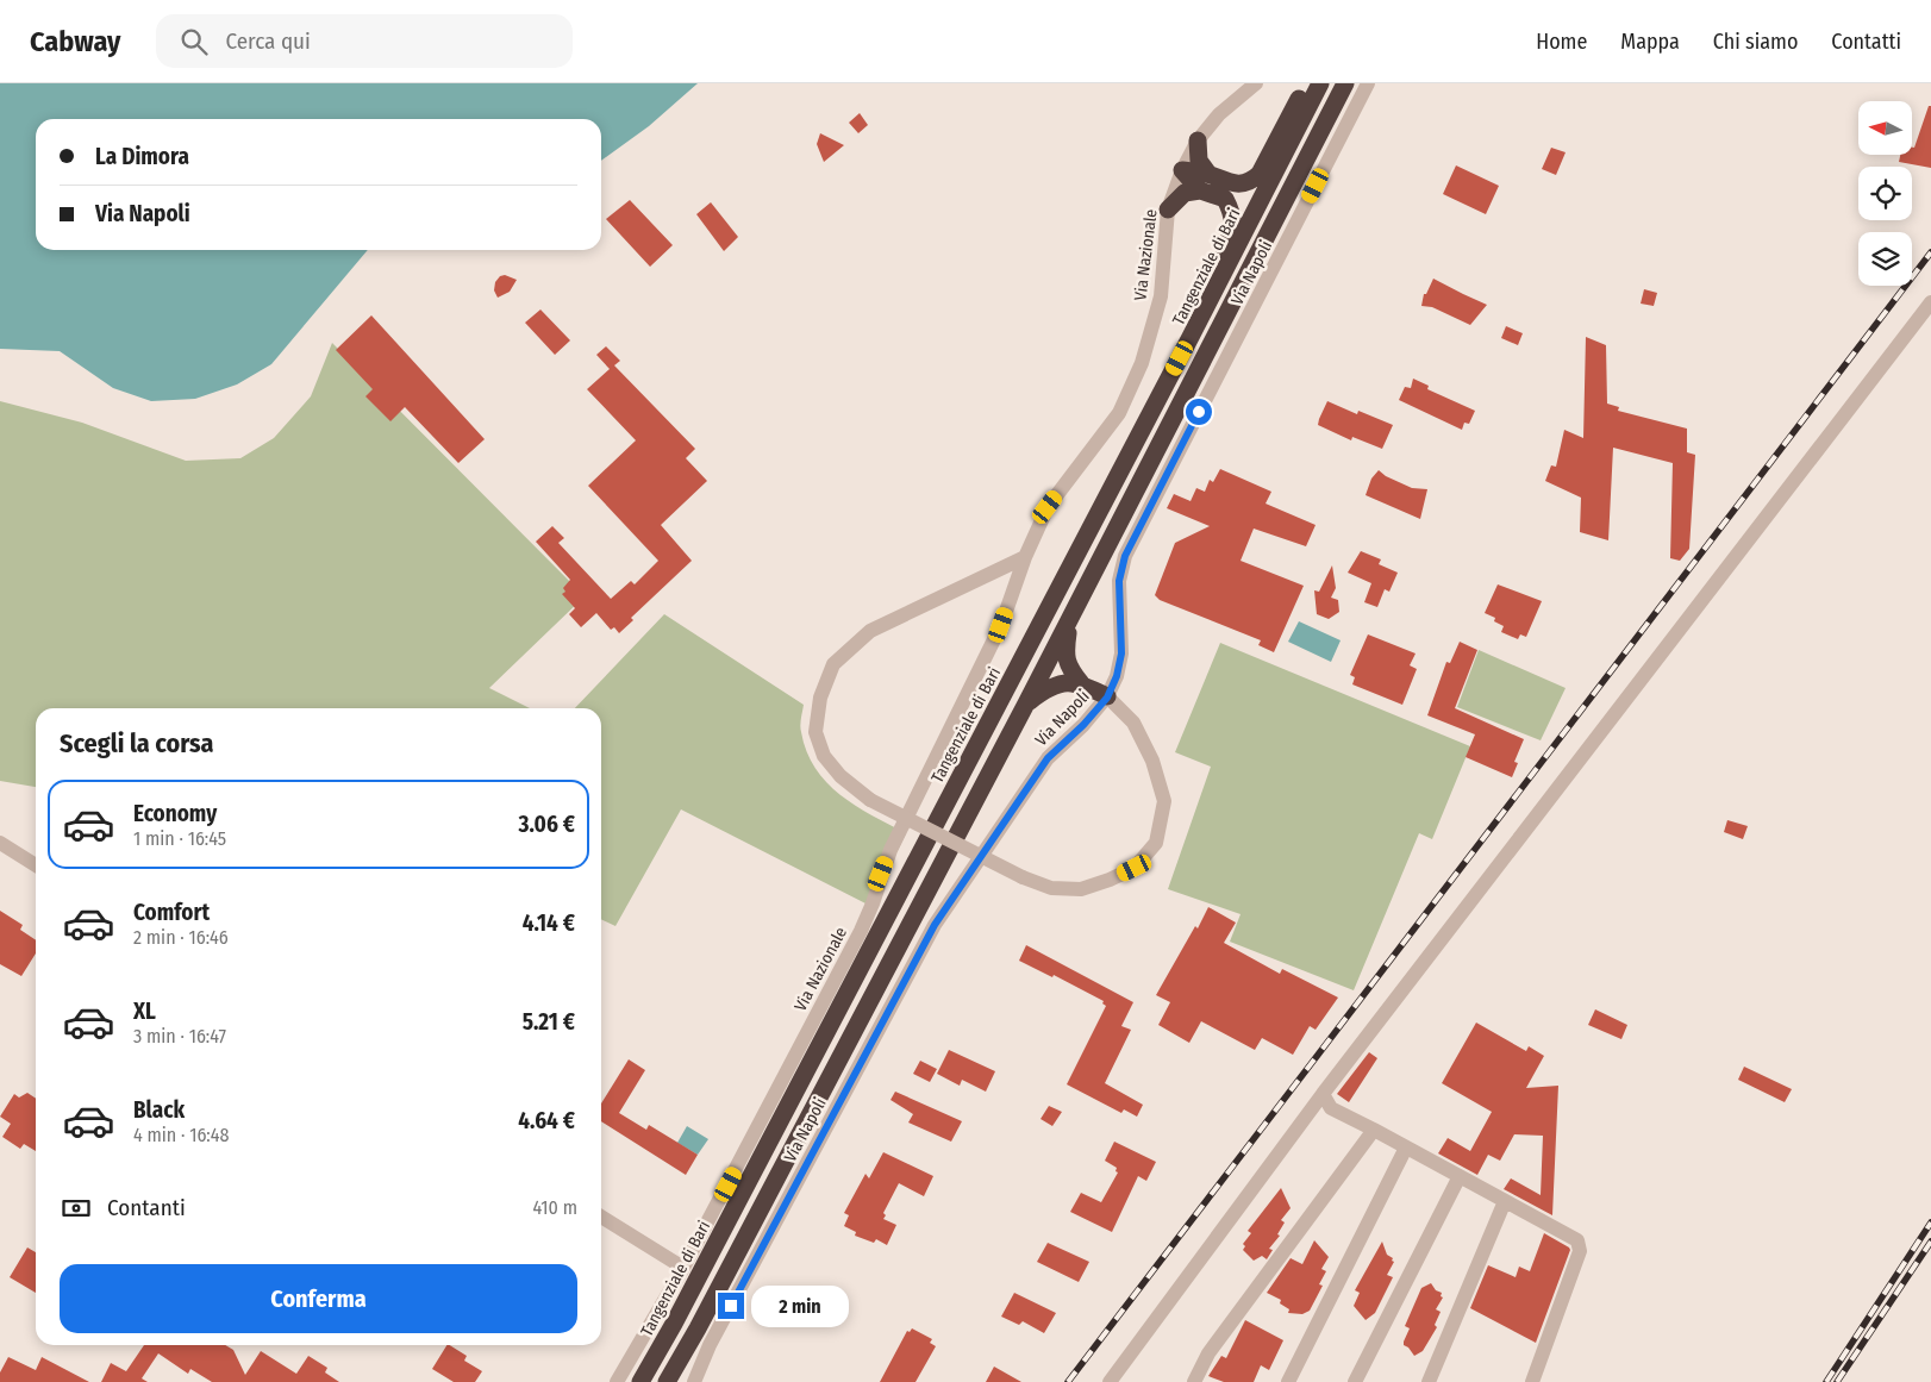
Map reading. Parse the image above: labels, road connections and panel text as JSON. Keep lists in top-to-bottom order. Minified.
{"streets":{"highway":["Tangenziale di Bari"],"street":["Via Nazionale","Via Napoli"]},"north":"left","page":{"header":"Cabway","search":"Cerca qui","nav":["Home","Mappa","Chi siamo","Contatti"],"banner":["La Dimora","Via Napoli"],"heading":"Scegli la corsa","list":[{"name":"Economy","note":"1 min · 16:45","value":"3.06 €"},{"name":"Comfort","note":"2 min · 16:46","value":"4.14 €"},{"name":"XL","note":"3 min · 16:47","value":"5.21 €"},{"name":"Black","note":"4 min · 16:48","value":"4.64 €"}],"pay":["Contanti","410 m"],"buttons":"Conferma","bubble":"2 min"}}
